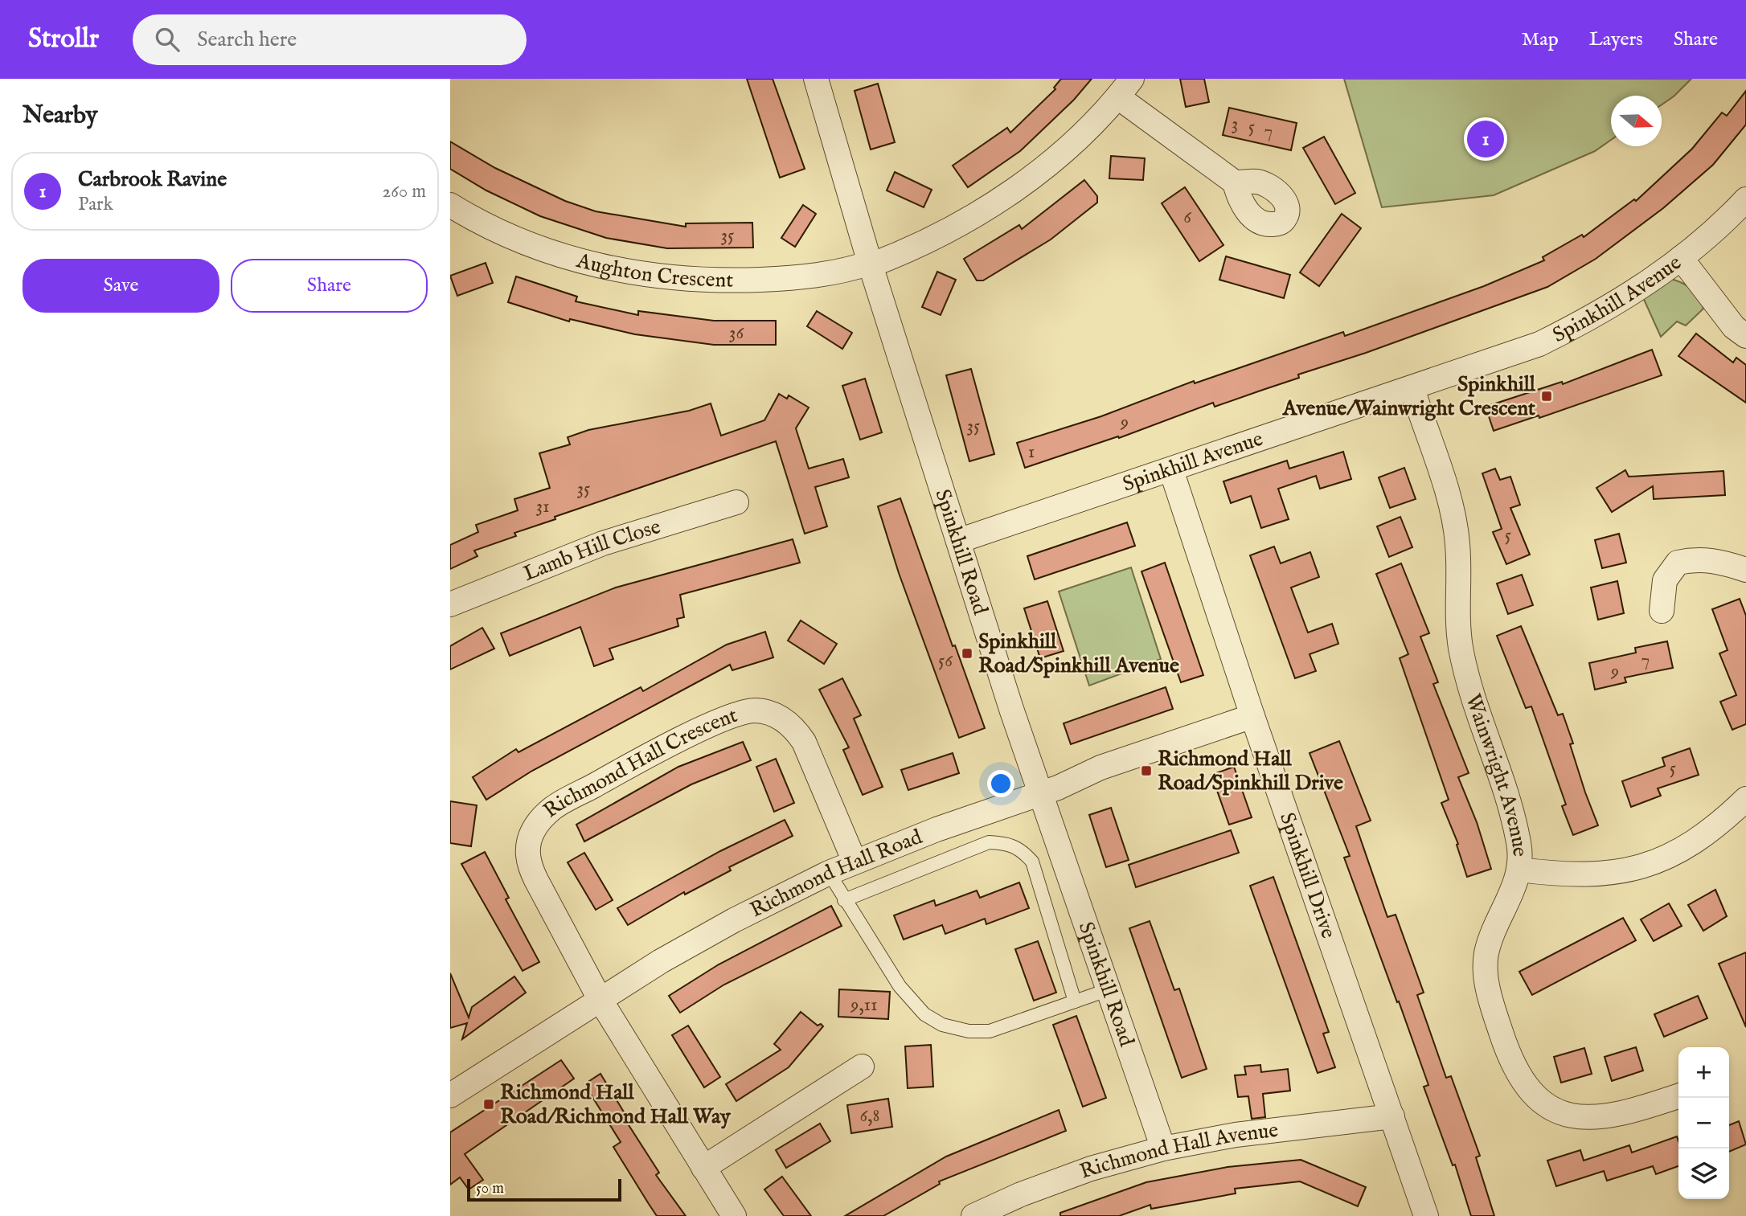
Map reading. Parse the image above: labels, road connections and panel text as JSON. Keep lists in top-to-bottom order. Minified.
{"streets":{"street":["Aughton Crescent","Spinkhill Avenue","Lamb Hill Close","Spinkhill Road","Richmond Hall Crescent","Wainwright Avenue","Richmond Hall Road","Spinkhill Drive","Richmond Hall Avenue"]},"crossings":[["Aughton Crescent","Spinkhill Road"],["Spinkhill Avenue","Spinkhill Road"],["Spinkhill Avenue","Wainwright Avenue"],["Spinkhill Avenue","Spinkhill Drive"],["Spinkhill Road","Richmond Hall Road"],["Spinkhill Road","Richmond Hall Avenue"],["Richmond Hall Crescent","Richmond Hall Road"],["Richmond Hall Road","Spinkhill Drive"],["Spinkhill Drive","Richmond Hall Avenue"]],"places":{"transit":["Spinkhill Avenue/Wainwright Crescent","Spinkhill Road/Spinkhill Avenue","Richmond Hall Road/Spinkhill Drive","Richmond Hall Road/Richmond Hall Way"]},"house_numbers":["3","5","7","6","35","36","9","35","1","35","31","5","7","56","9","5","9,11","6,8"],"scale_bar":"50 m","north":"right","page":{"header":"Strollr","search":"Search here","nav":["Map","Layers","Share"],"heading":"Nearby","pins":"1","list":[{"mark":"1","name":"Carbrook Ravine","note":"Park","value":"260 m"}],"buttons":["Save","Share"],"map_buttons":["+","−"],"scale":"50 m"}}
